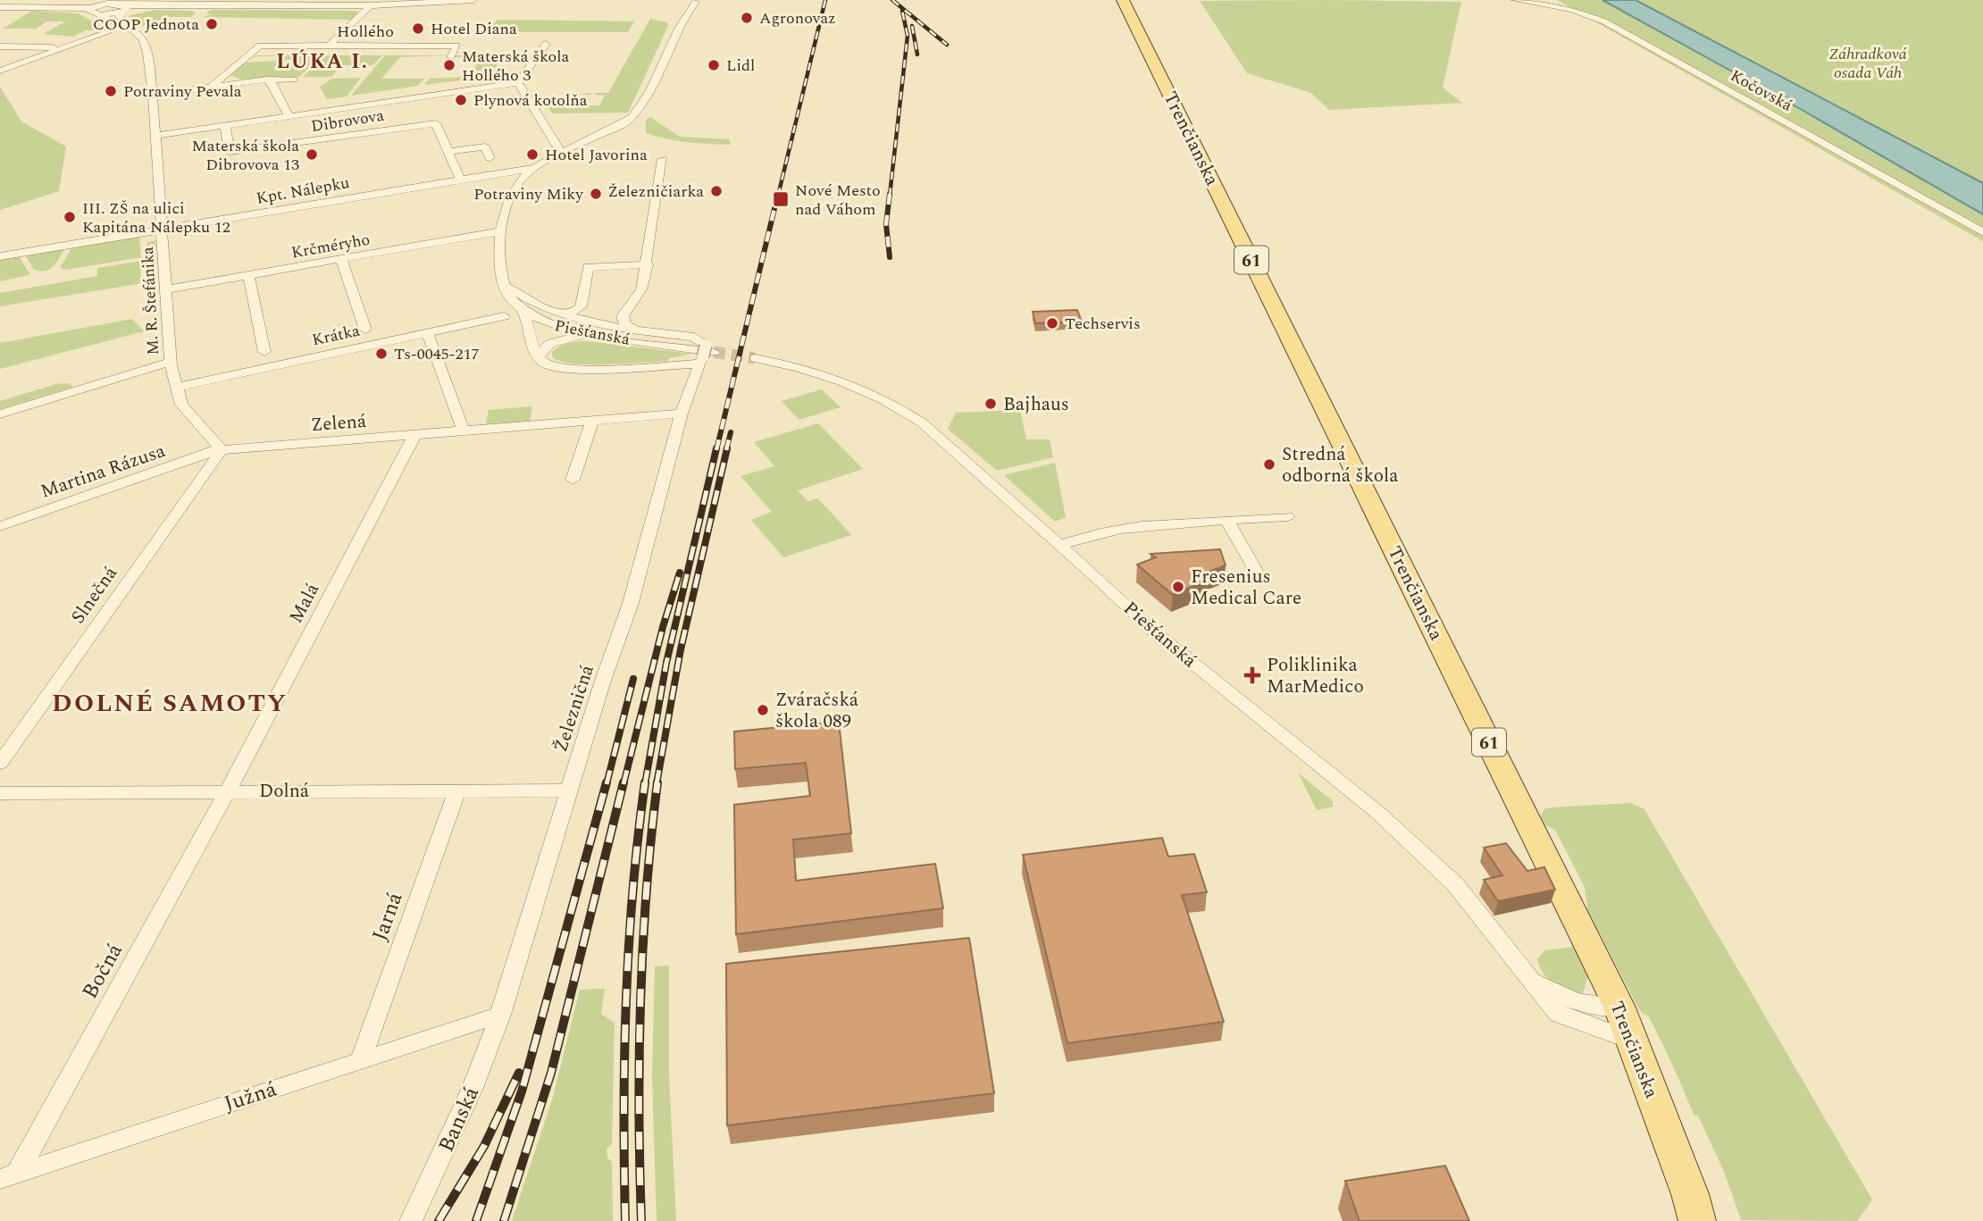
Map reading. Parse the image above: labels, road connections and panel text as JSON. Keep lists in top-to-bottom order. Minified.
{"streets":{"main road":["Trenčianska","61"],"street":["Hollého","Kočovská","Dibrovova","Kpt. Nálepku","Krčméryho","M. R. Štefánika","Piešťanská","Krátka","Zelená","Martina Rázusa","Slnečná","Malá","Železničná","Dolná","Jarná","Bočná","Južná","Banská"]},"crossings":[["Dibrovova","Kpt. Nálepku"],["Dibrovova","M. R. Štefánika"],["Trenčianska","Piešťanská"],["Kpt. Nálepku","M. R. Štefánika"],["Krčméryho","M. R. Štefánika"],["M. R. Štefánika","Krátka"],["M. R. Štefánika","Zelená"],["M. R. Štefánika","Martina Rázusa"],["M. R. Štefánika","Slnečná"],["Piešťanská","Železničná"],["Zelená","Martina Rázusa"],["Zelená","Slnečná"],["Zelená","Malá"],["Zelená","Železničná"],["Martina Rázusa","Slnečná"],["Malá","Dolná"],["Malá","Bočná"],["Železničná","Dolná"],["Železničná","Južná"],["Železničná","Banská"],["Dolná","Jarná"],["Dolná","Bočná"],["Jarná","Južná"],["Bočná","Južná"],["Južná","Banská"]],"districts":["LÚKA I.","DOLNÉ SAMOTY"],"parks":["Záhradková osada Váh"],"places":{"other":["Agronovaz","COOP Jednota","Hotel Diana","Materská škola Hollého 3","Lidl","Potraviny Pevala","Plynová kotolňa","Materská škola Dibrovova 13","Hotel Javorina","Železničiarka","Potraviny Miky","III. ZŠ na ulici Kapitána Nálepku 12","Techservis","Ts-0045-217","Bajhaus","Stredná odborná škola","Fresenius Medical Care","Zváračská škola 089"],"transit":["Nové Mesto nad Váhom"],"health":["Poliklinika MarMedico"]}}
